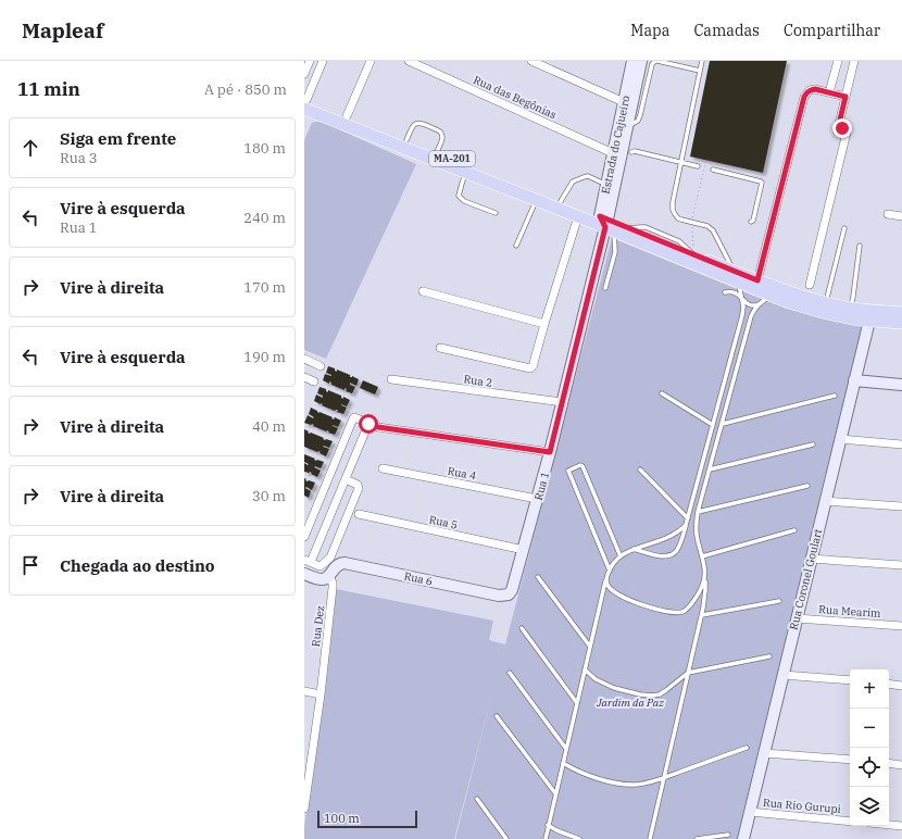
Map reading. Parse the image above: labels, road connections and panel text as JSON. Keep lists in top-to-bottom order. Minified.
{"streets":{"main road":["Estrada do Cajueiro","MA-201","Rua 1","Rua 6","Rua Coronel Goulart"],"street":["Rua das Begônias","Rua 2","Rua 4","Rua 5","Rua Mearim","Rua Dez","Rua Rio Gurupi"]},"crossings":[["Rua das Begônias","Estrada do Cajueiro"],["Estrada do Cajueiro","MA-201"],["Estrada do Cajueiro","Rua 1"],["MA-201","Rua 1"],["MA-201","Rua Coronel Goulart"],["Rua 2","Rua 1"],["Rua 4","Rua 1"],["Rua 1","Rua 5"],["Rua 1","Rua 6"],["Rua 6","Rua Dez"],["Rua Coronel Goulart","Rua Mearim"],["Rua Coronel Goulart","Rua Rio Gurupi"]],"parks":["Jardim da Paz"],"scale_bar":"100 m","page":{"header":"Mapleaf","nav":["Mapa","Camadas","Compartilhar"],"heading":["11 min","A pé · 850 m"],"list":[["Siga em frente","Rua 3","180 m"],["Vire à esquerda","Rua 1","240 m"],["Vire à direita","170 m"],["Vire à esquerda","190 m"],["Vire à direita","40 m"],["Vire à direita","30 m"],"Chegada ao destino"],"map_buttons":["+","−"],"scale":"100 m"}}
